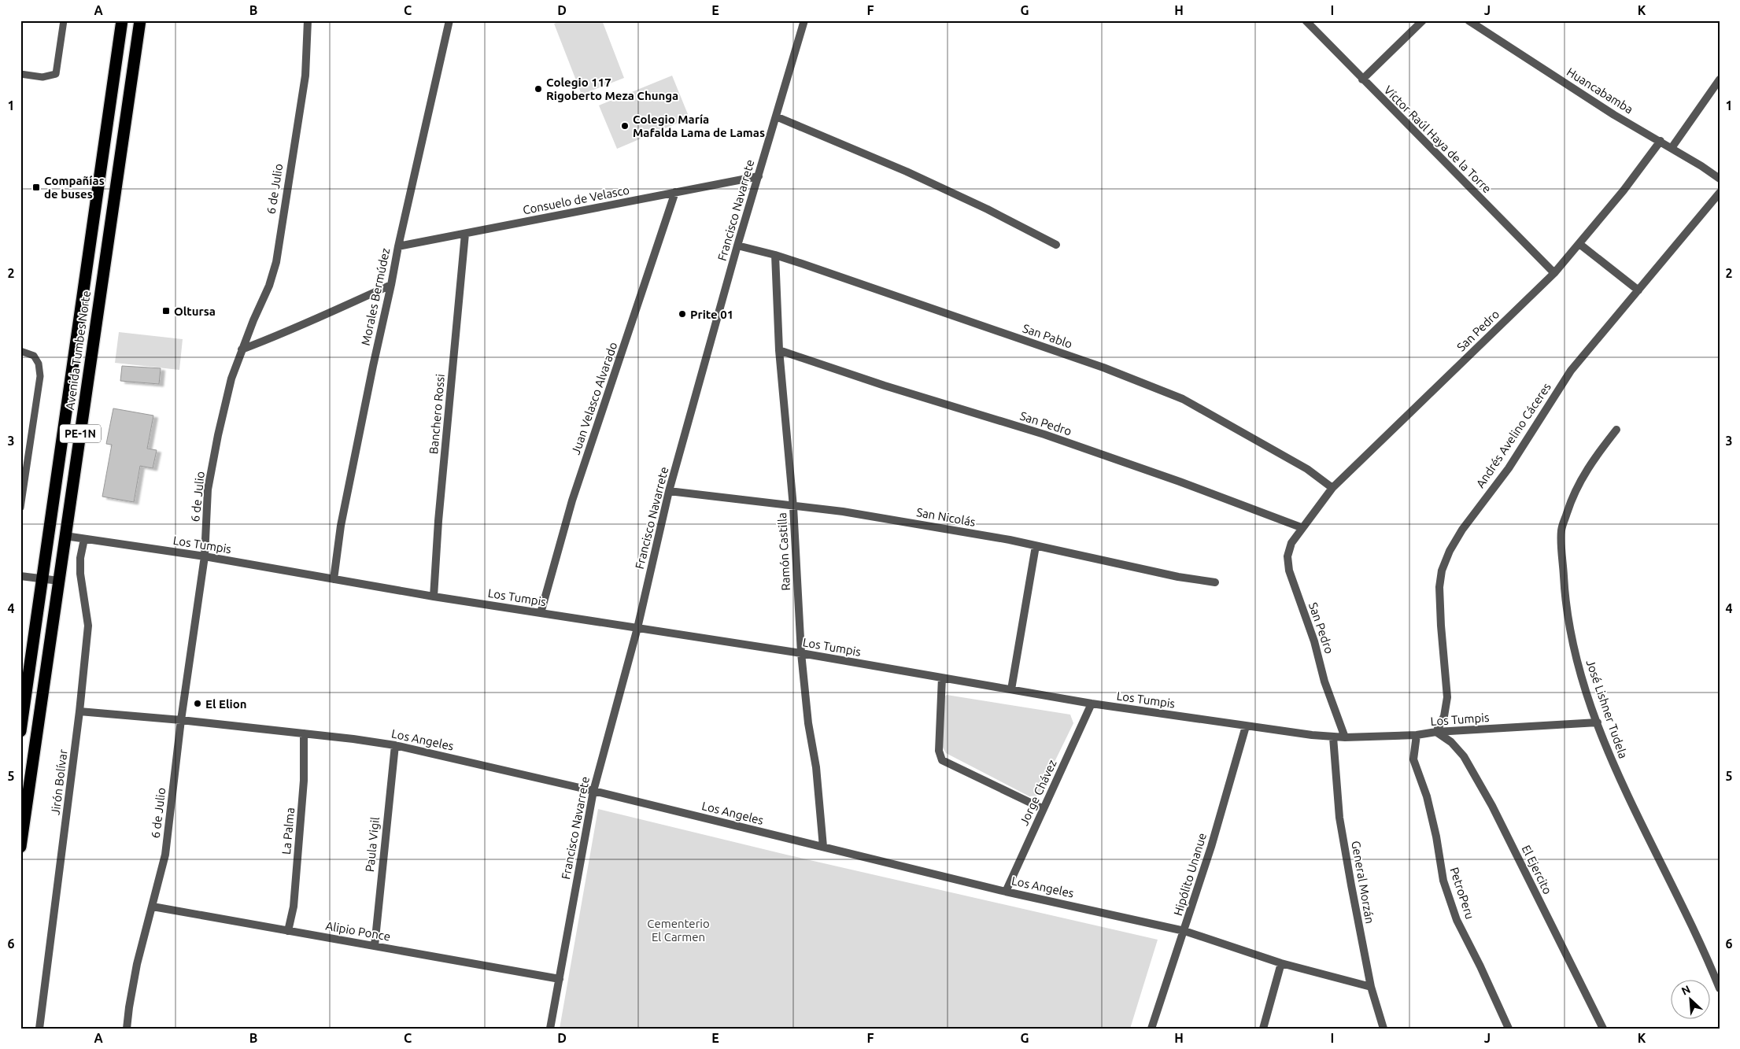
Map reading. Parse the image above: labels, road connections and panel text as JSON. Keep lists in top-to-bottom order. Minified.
{"streets":{"highway":["Avenida Tumbes Norte","PE-1N"],"street":["Huancabamba","Víctor Raúl Haya de la Torre","6 de Julio","Consuelo de Velasco","Francisco Navarrete","Morales Bermúdez","San Pedro","San Pablo","Juan Velasco Alvarado","Banchero Rossi","Andrés Avelino Cáceres","San Nicolás","Los Tumpis","Ramón Castilla","José Lishner Tudela","Los Angeles","Jirón Bolívar","Jorge Chávez","La Palma","Paula Vigil","El Ejercito","Hipólito Unanue","General Morzán","PetroPeru","Alipio Ponce"]},"crossings":[["Huancabamba","San Pedro"],["Víctor Raúl Haya de la Torre","San Pedro"],["6 de Julio","Los Tumpis"],["6 de Julio","Los Angeles"],["6 de Julio","Alipio Ponce"],["Consuelo de Velasco","Francisco Navarrete"],["Consuelo de Velasco","Morales Bermúdez"],["Consuelo de Velasco","Juan Velasco Alvarado"],["Consuelo de Velasco","Banchero Rossi"],["Francisco Navarrete","San Pablo"],["Francisco Navarrete","San Nicolás"],["Francisco Navarrete","Los Tumpis"],["Francisco Navarrete","Los Angeles"],["Francisco Navarrete","Alipio Ponce"],["Morales Bermúdez","Los Tumpis"],["San Pedro","San Pablo"],["San Pedro","Los Tumpis"],["San Pedro","Ramón Castilla"],["San Pablo","Ramón Castilla"],["Avenida Tumbes Norte","Los Tumpis"],["Juan Velasco Alvarado","Los Tumpis"],["Banchero Rossi","Los Tumpis"],["Andrés Avelino Cáceres","Los Tumpis"],["Andrés Avelino Cáceres","El Ejercito"],["San Nicolás","Ramón Castilla"],["Los Tumpis","Ramón Castilla"],["Los Tumpis","José Lishner Tudela"],["Los Tumpis","Jirón Bolívar"],["Los Tumpis","Jorge Chávez"],["Los Tumpis","El Ejercito"],["Los Tumpis","Hipólito Unanue"],["Los Tumpis","General Morzán"],["Los Tumpis","PetroPeru"],["Ramón Castilla","Los Angeles"],["Los Angeles","Jirón Bolívar"],["Los Angeles","Jorge Chávez"],["Los Angeles","La Palma"],["Los Angeles","Paula Vigil"],["Los Angeles","Hipólito Unanue"],["Los Angeles","General Morzán"],["La Palma","Alipio Ponce"],["Paula Vigil","Alipio Ponce"]],"parks":["Cementerio El Carmen"],"places":{"other":["Colegio 117 Rigoberto Meza Chunga","Colegio María Mafalda Lama de Lamas","Prite 01","El Elion"],"transit":["Compañías de buses","Oltursa"]},"north":"top left","grid":{"columns":["A","B","C","D","E","F","G","H","I","J","K"],"rows":["1","2","3","4","5","6"]}}
